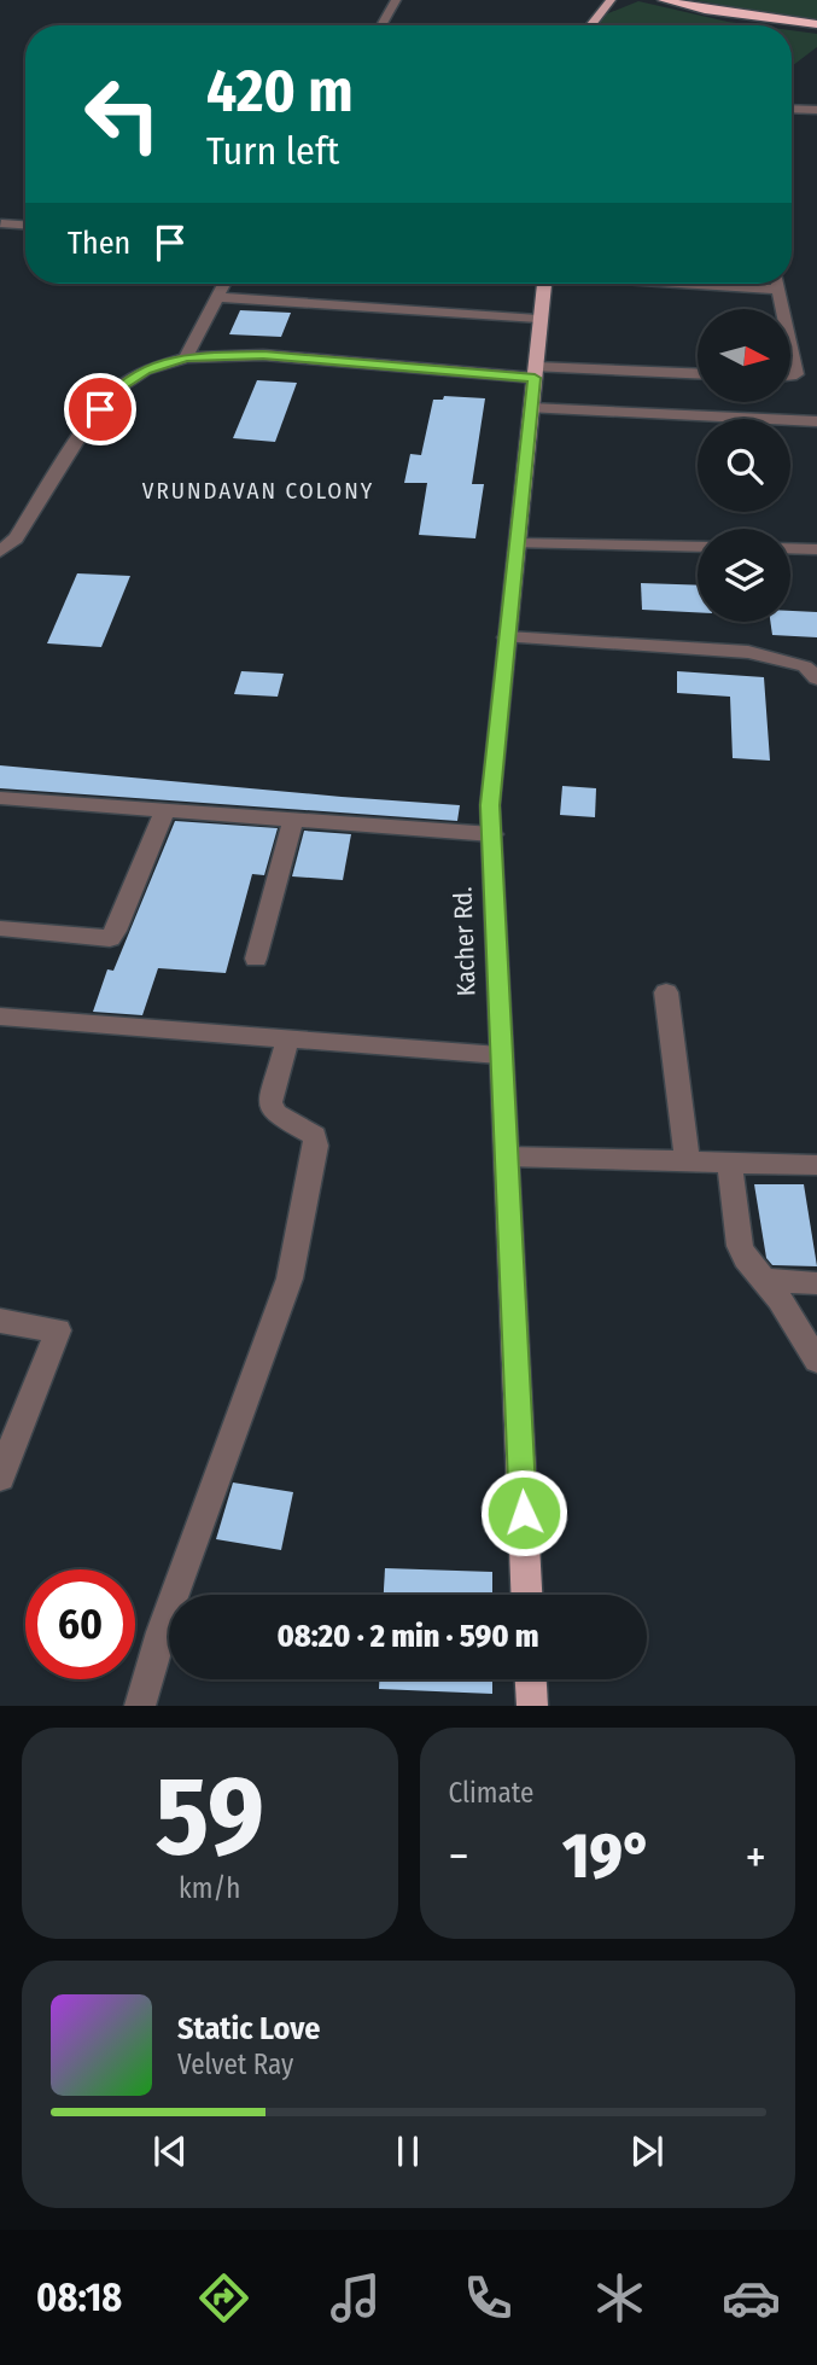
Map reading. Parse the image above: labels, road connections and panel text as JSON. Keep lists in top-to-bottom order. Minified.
{"streets":{"main road":["Kacher Rd."]},"districts":["VRUNDAVAN COLONY"],"north":"right","page":{"turn":["420 m","Turn left"],"then":"Then","limit":"60","trip":"08:20 · 2 min · 590 m","tile":[["59","km/h"],"Climate"],"heat":["−","19°","+"],"song":["Static Love","Velvet Ray"],"tabs":"08:18"}}
